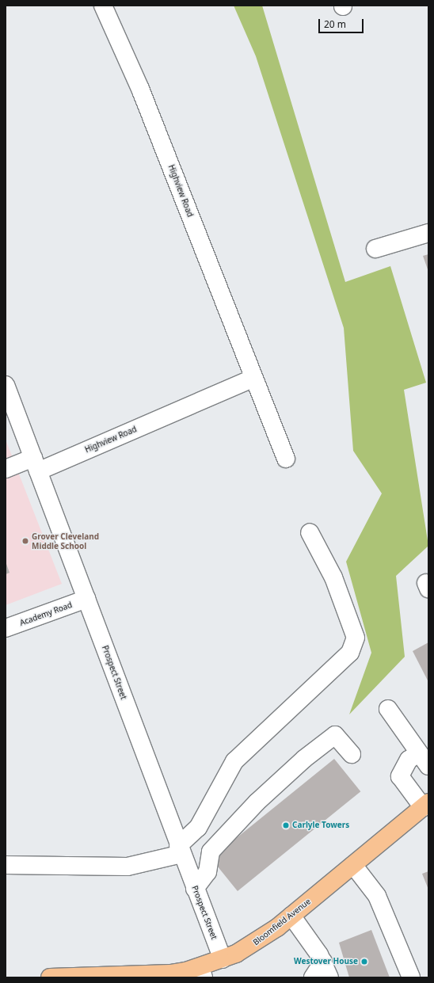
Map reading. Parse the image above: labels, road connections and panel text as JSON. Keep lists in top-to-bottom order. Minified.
{"streets":{"main road":["Bloomfield Avenue"],"street":["Highview Road","Academy Road","Prospect Street"]},"crossings":[["Highview Road","Prospect Street"],["Academy Road","Prospect Street"],["Prospect Street","Bloomfield Avenue"]],"places":["Grover Cleveland Middle School","Carlyle Towers","Westover House"],"scale_bar":"20 m"}
